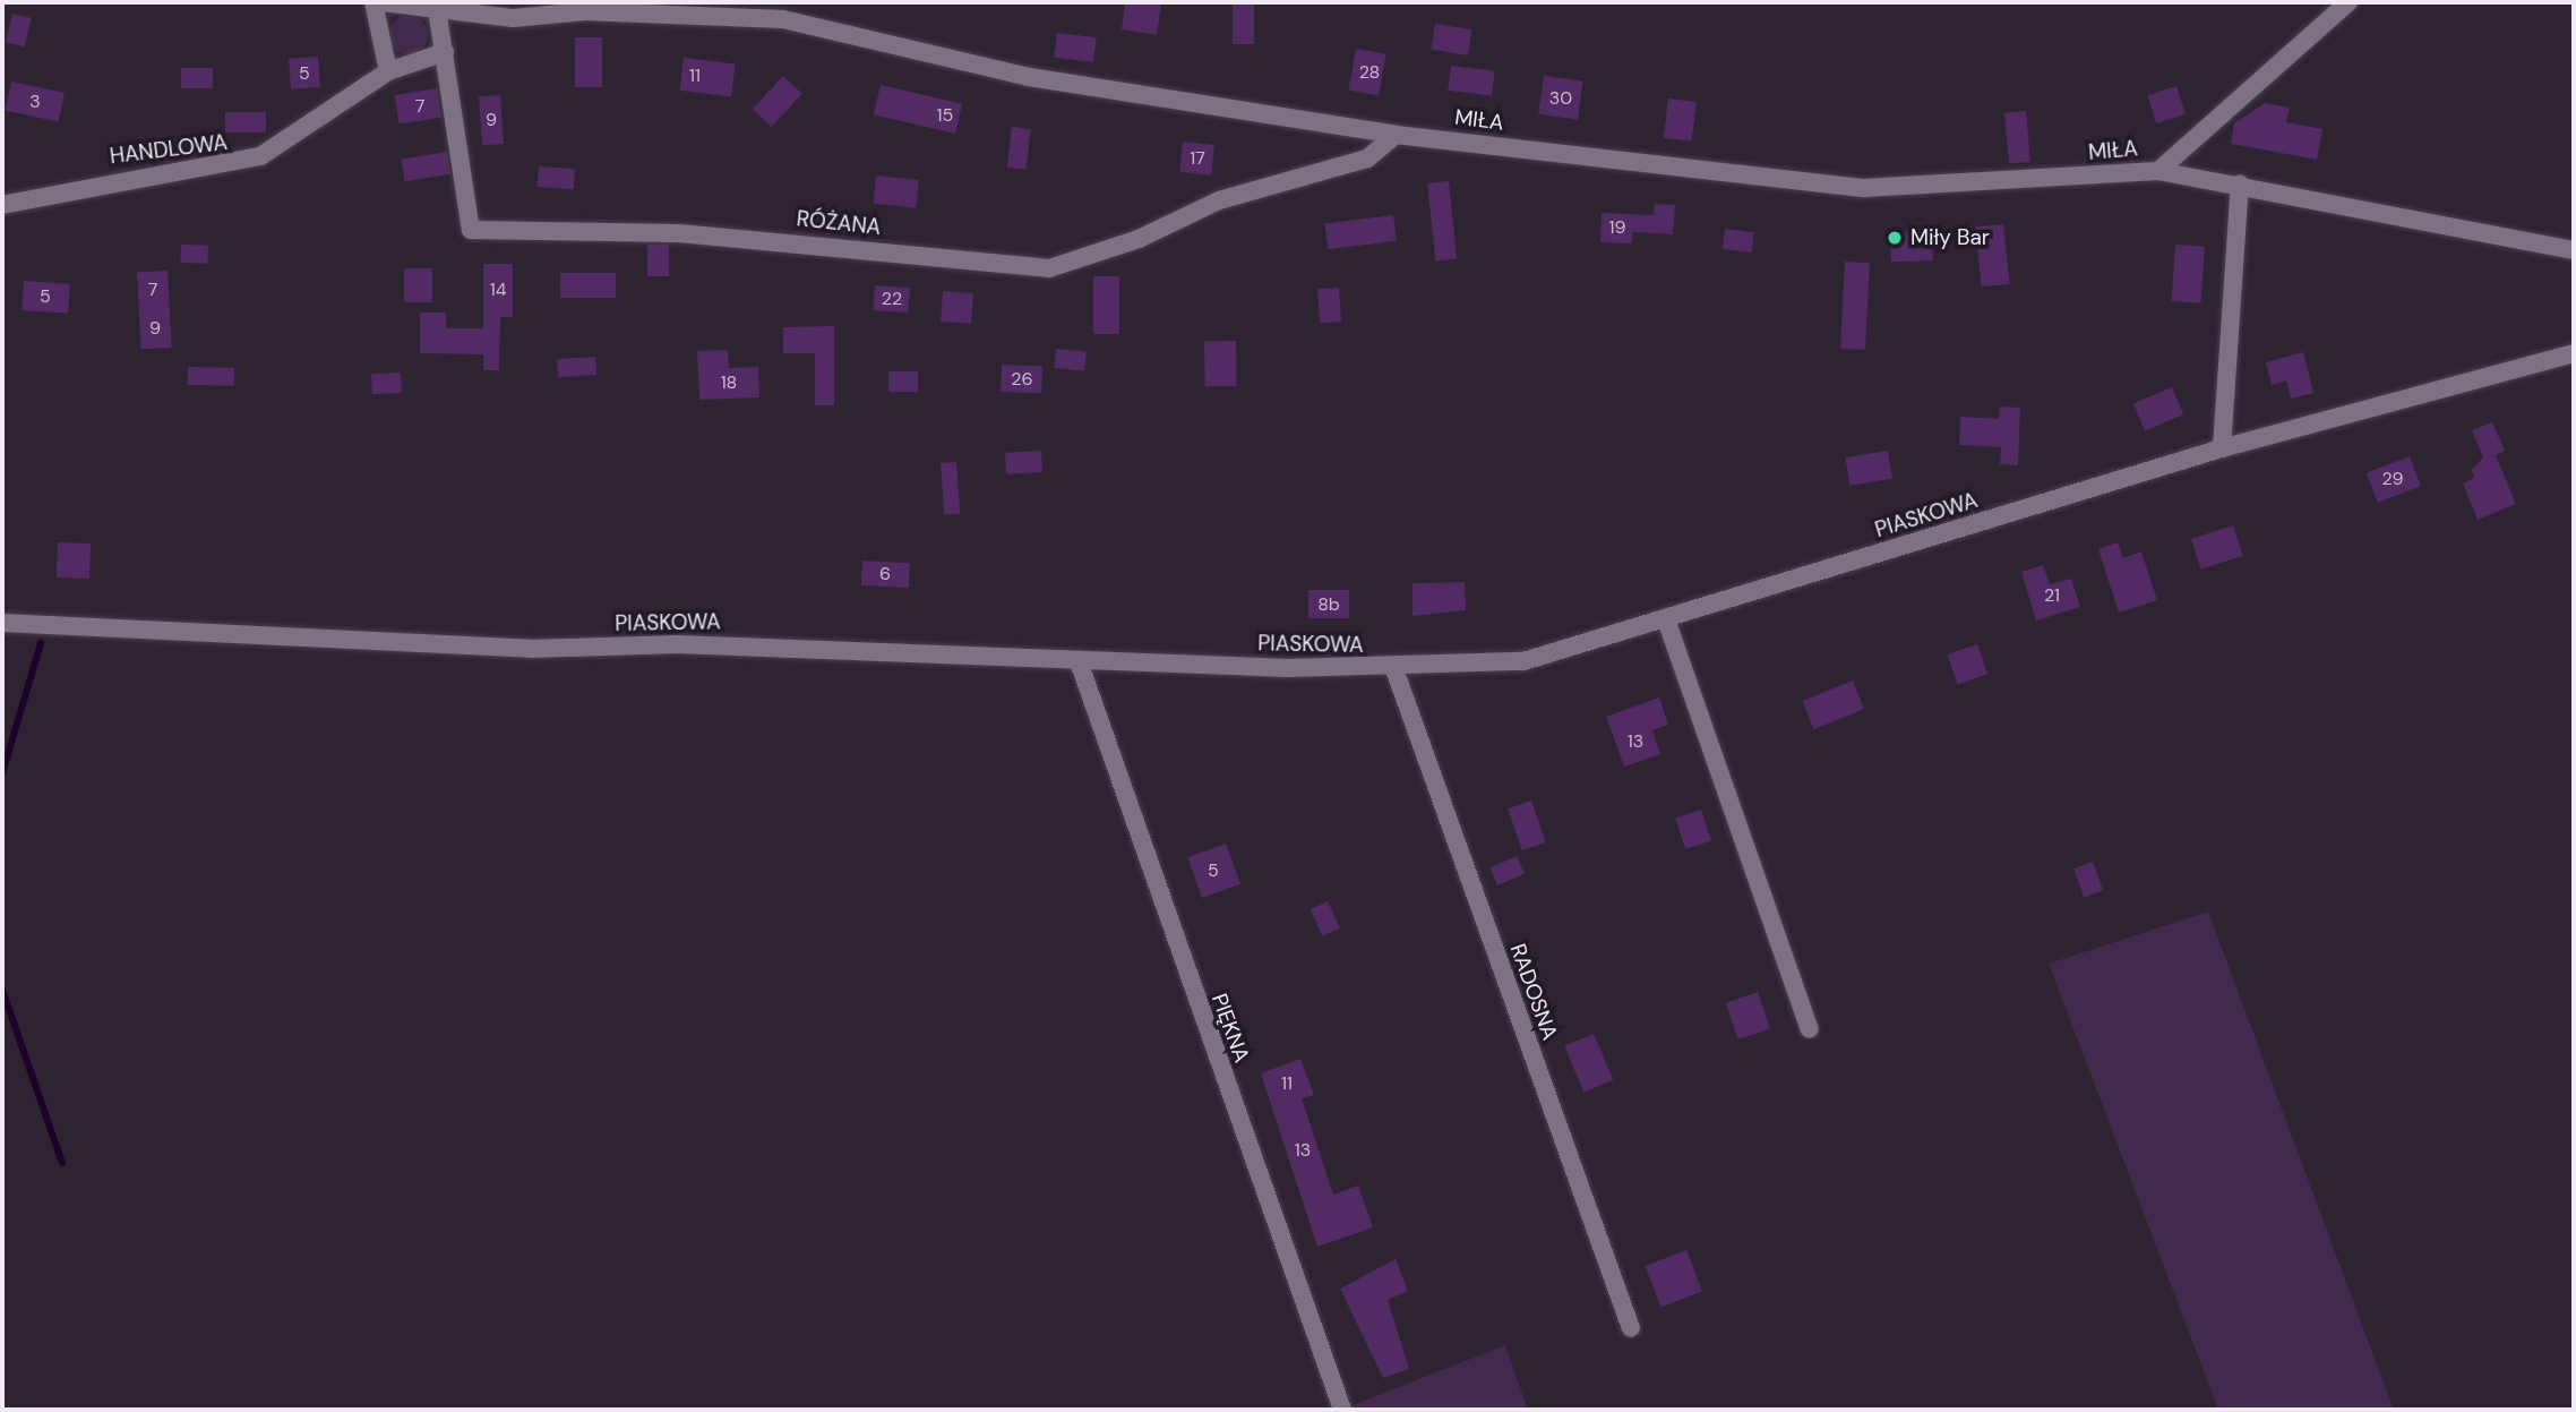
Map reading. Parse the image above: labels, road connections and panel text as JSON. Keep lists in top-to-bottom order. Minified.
{"streets":{"street":["MIŁA","HANDLOWA","RÓŻANA","PIASKOWA","RADOSNA","PIĘKNA"]},"crossings":[["MIŁA","RÓŻANA"],["PIASKOWA","RADOSNA"],["PIASKOWA","PIĘKNA"]],"places":["Miły Bar"],"house_numbers":["28","5","11","30","3","7","15","9","17","19","7","14","5","22","9","26","18","29","6","21","8b","13","5","11","13"]}
